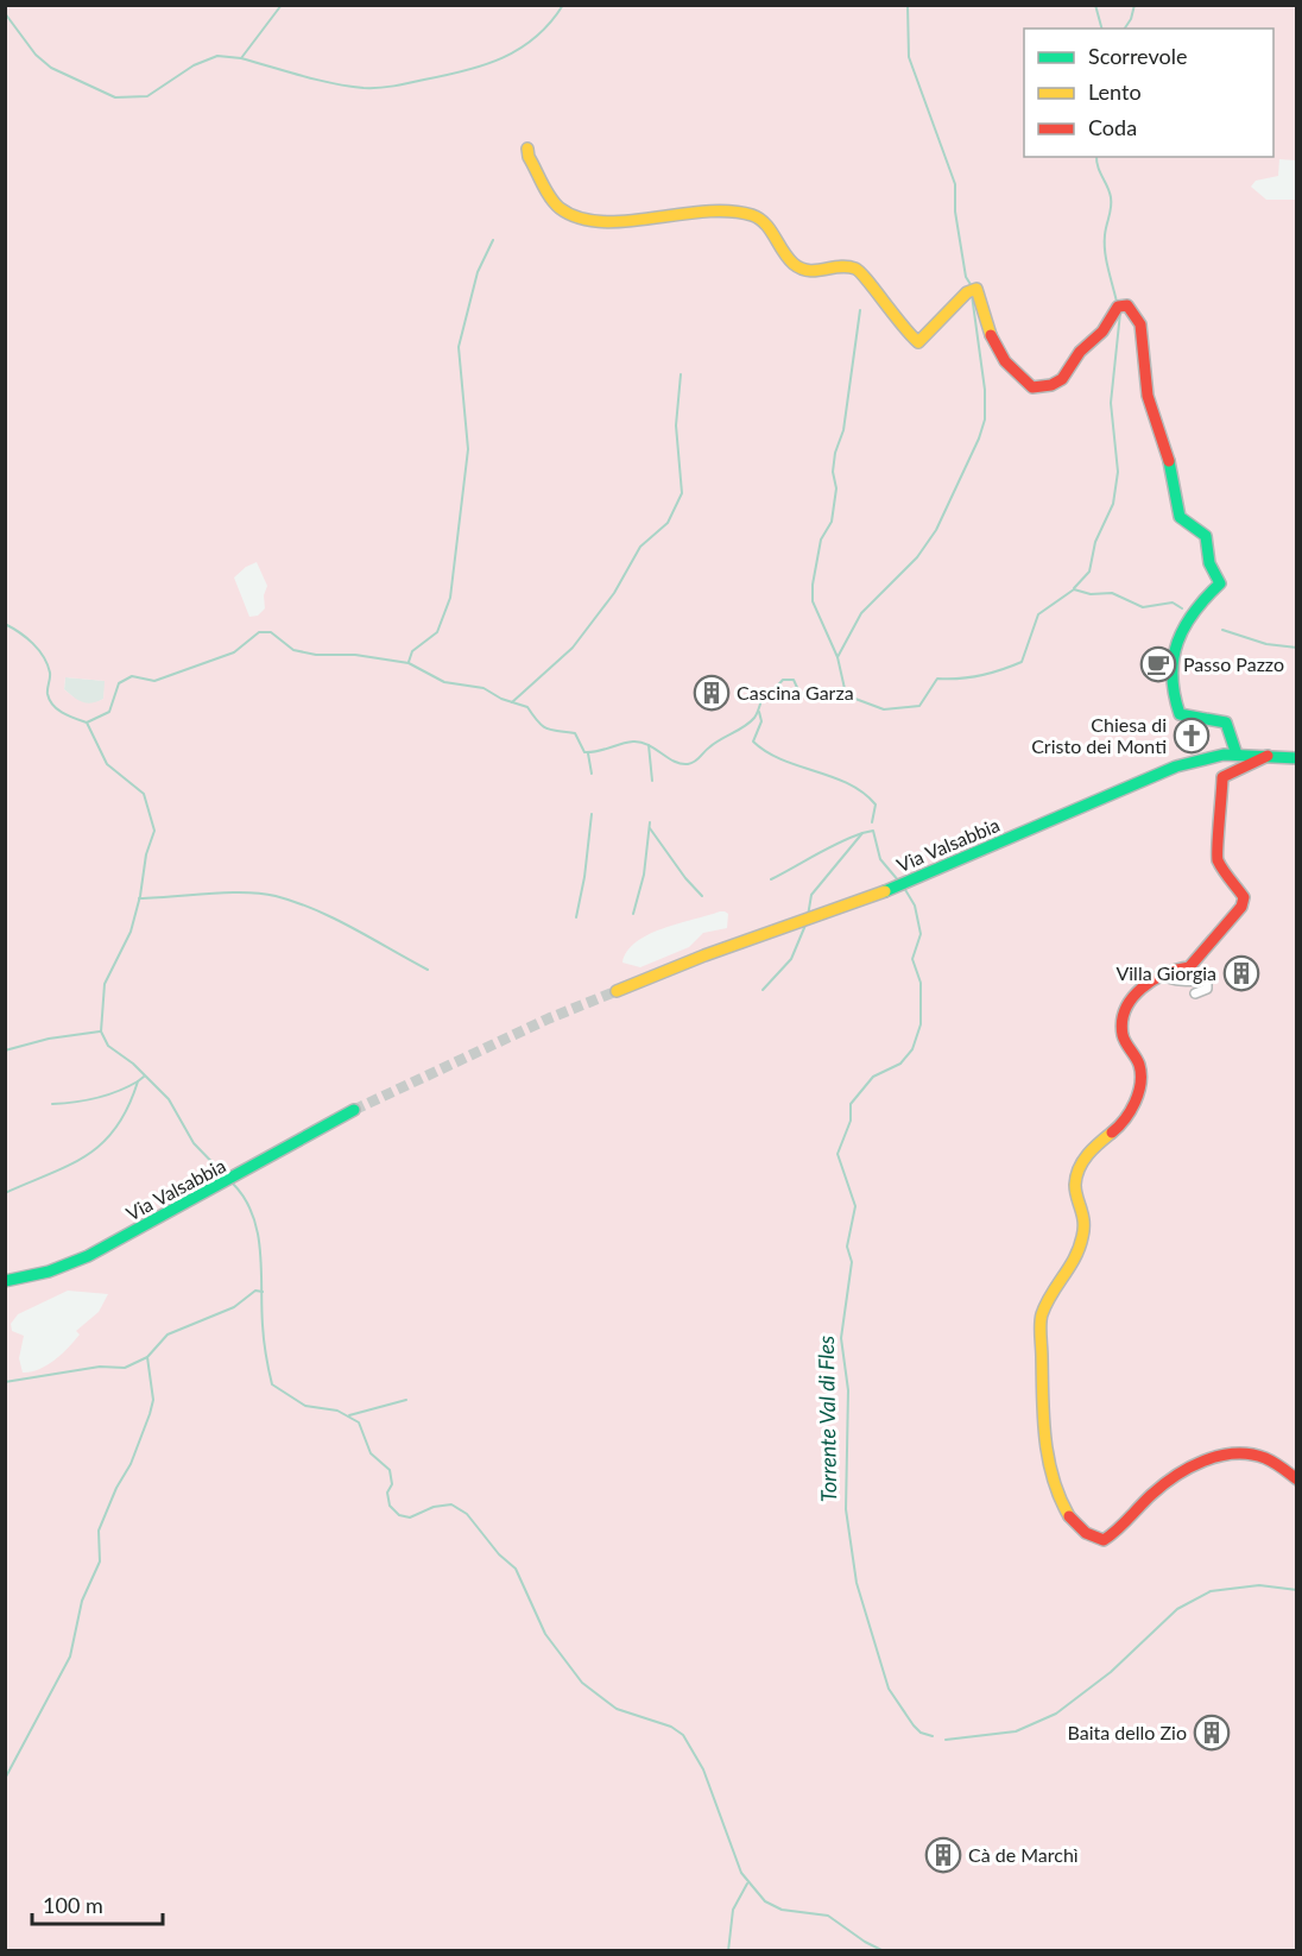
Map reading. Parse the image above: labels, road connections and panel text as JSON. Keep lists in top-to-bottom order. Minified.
{"streets":{"street":["Via Valsabbia"]},"water":["Torrente Val di Fles"],"places":{"cafe":["Passo Pazzo"],"building":["Cascina Garza","Villa Giorgia","Baita dello Zio","Cà de Marchì"],"church":["Chiesa di Cristo dei Monti"]},"legend":["Scorrevole","Lento","Coda"],"scale_bar":"100 m"}
